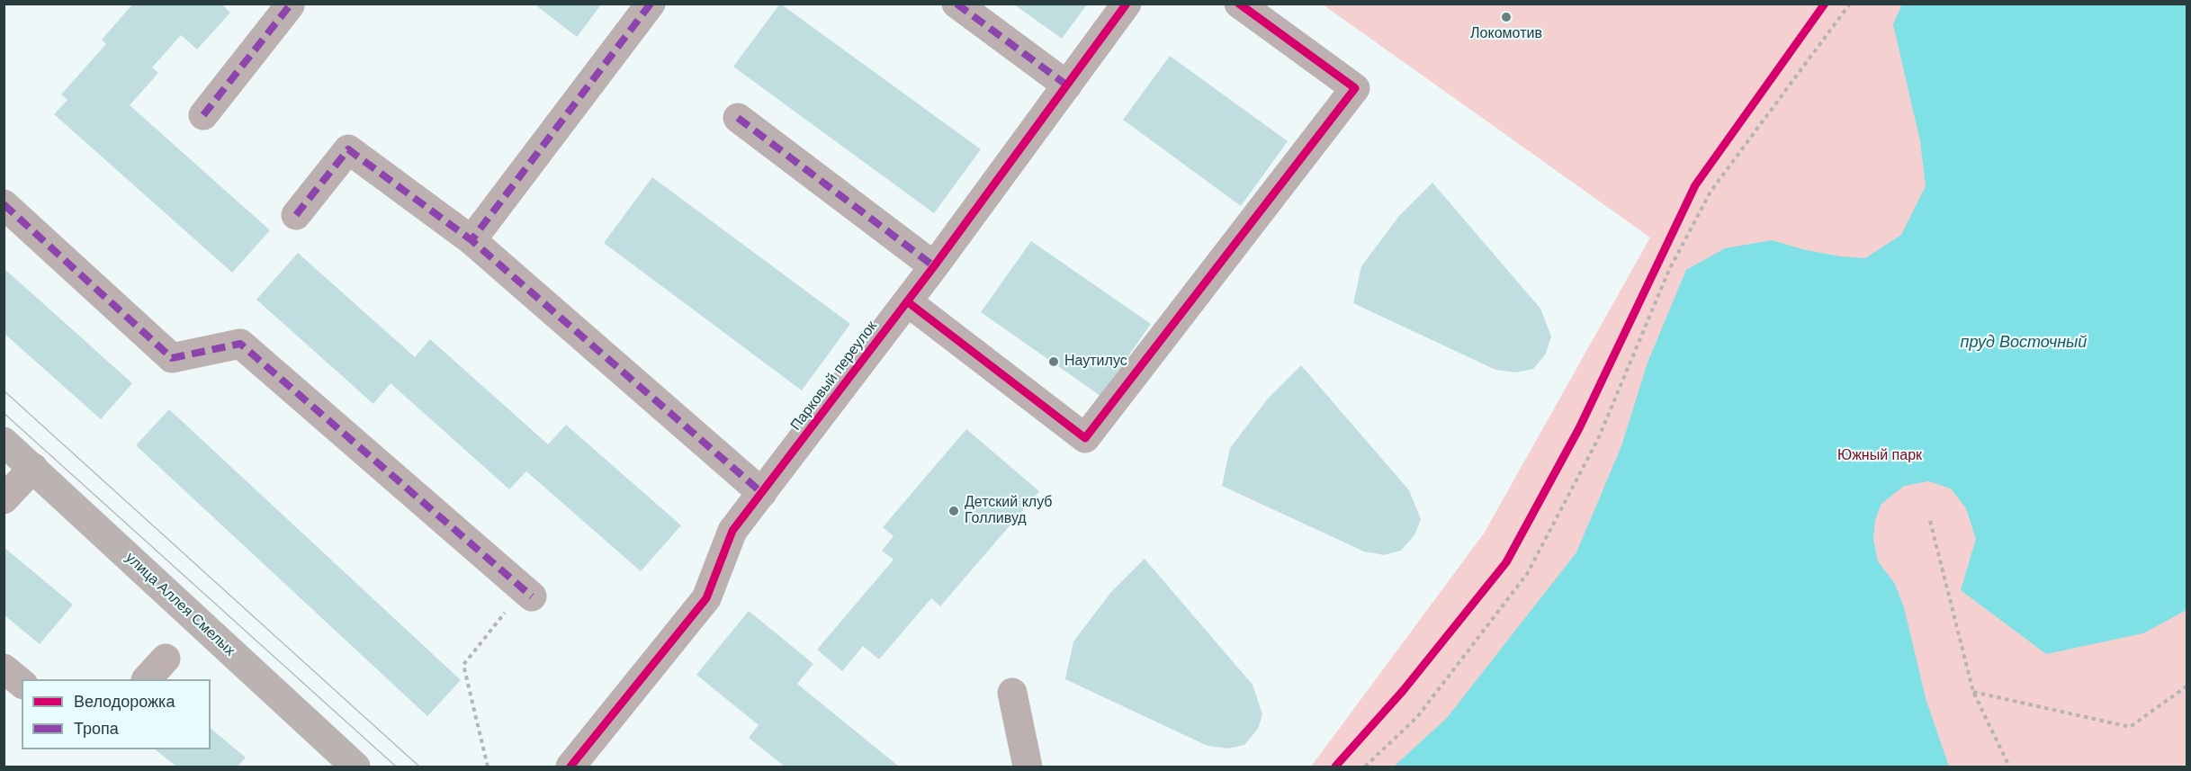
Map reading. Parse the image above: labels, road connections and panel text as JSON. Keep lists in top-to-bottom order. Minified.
{"streets":{"main road":["улица Аллея Смелых"],"street":["Парковый переулок"]},"water":["пруд Восточный"],"parks":["Южный парк"],"places":["Локомотив","Наутилус","Детский клуб Голливуд"],"legend":["Велодорожка","Тропа"]}
